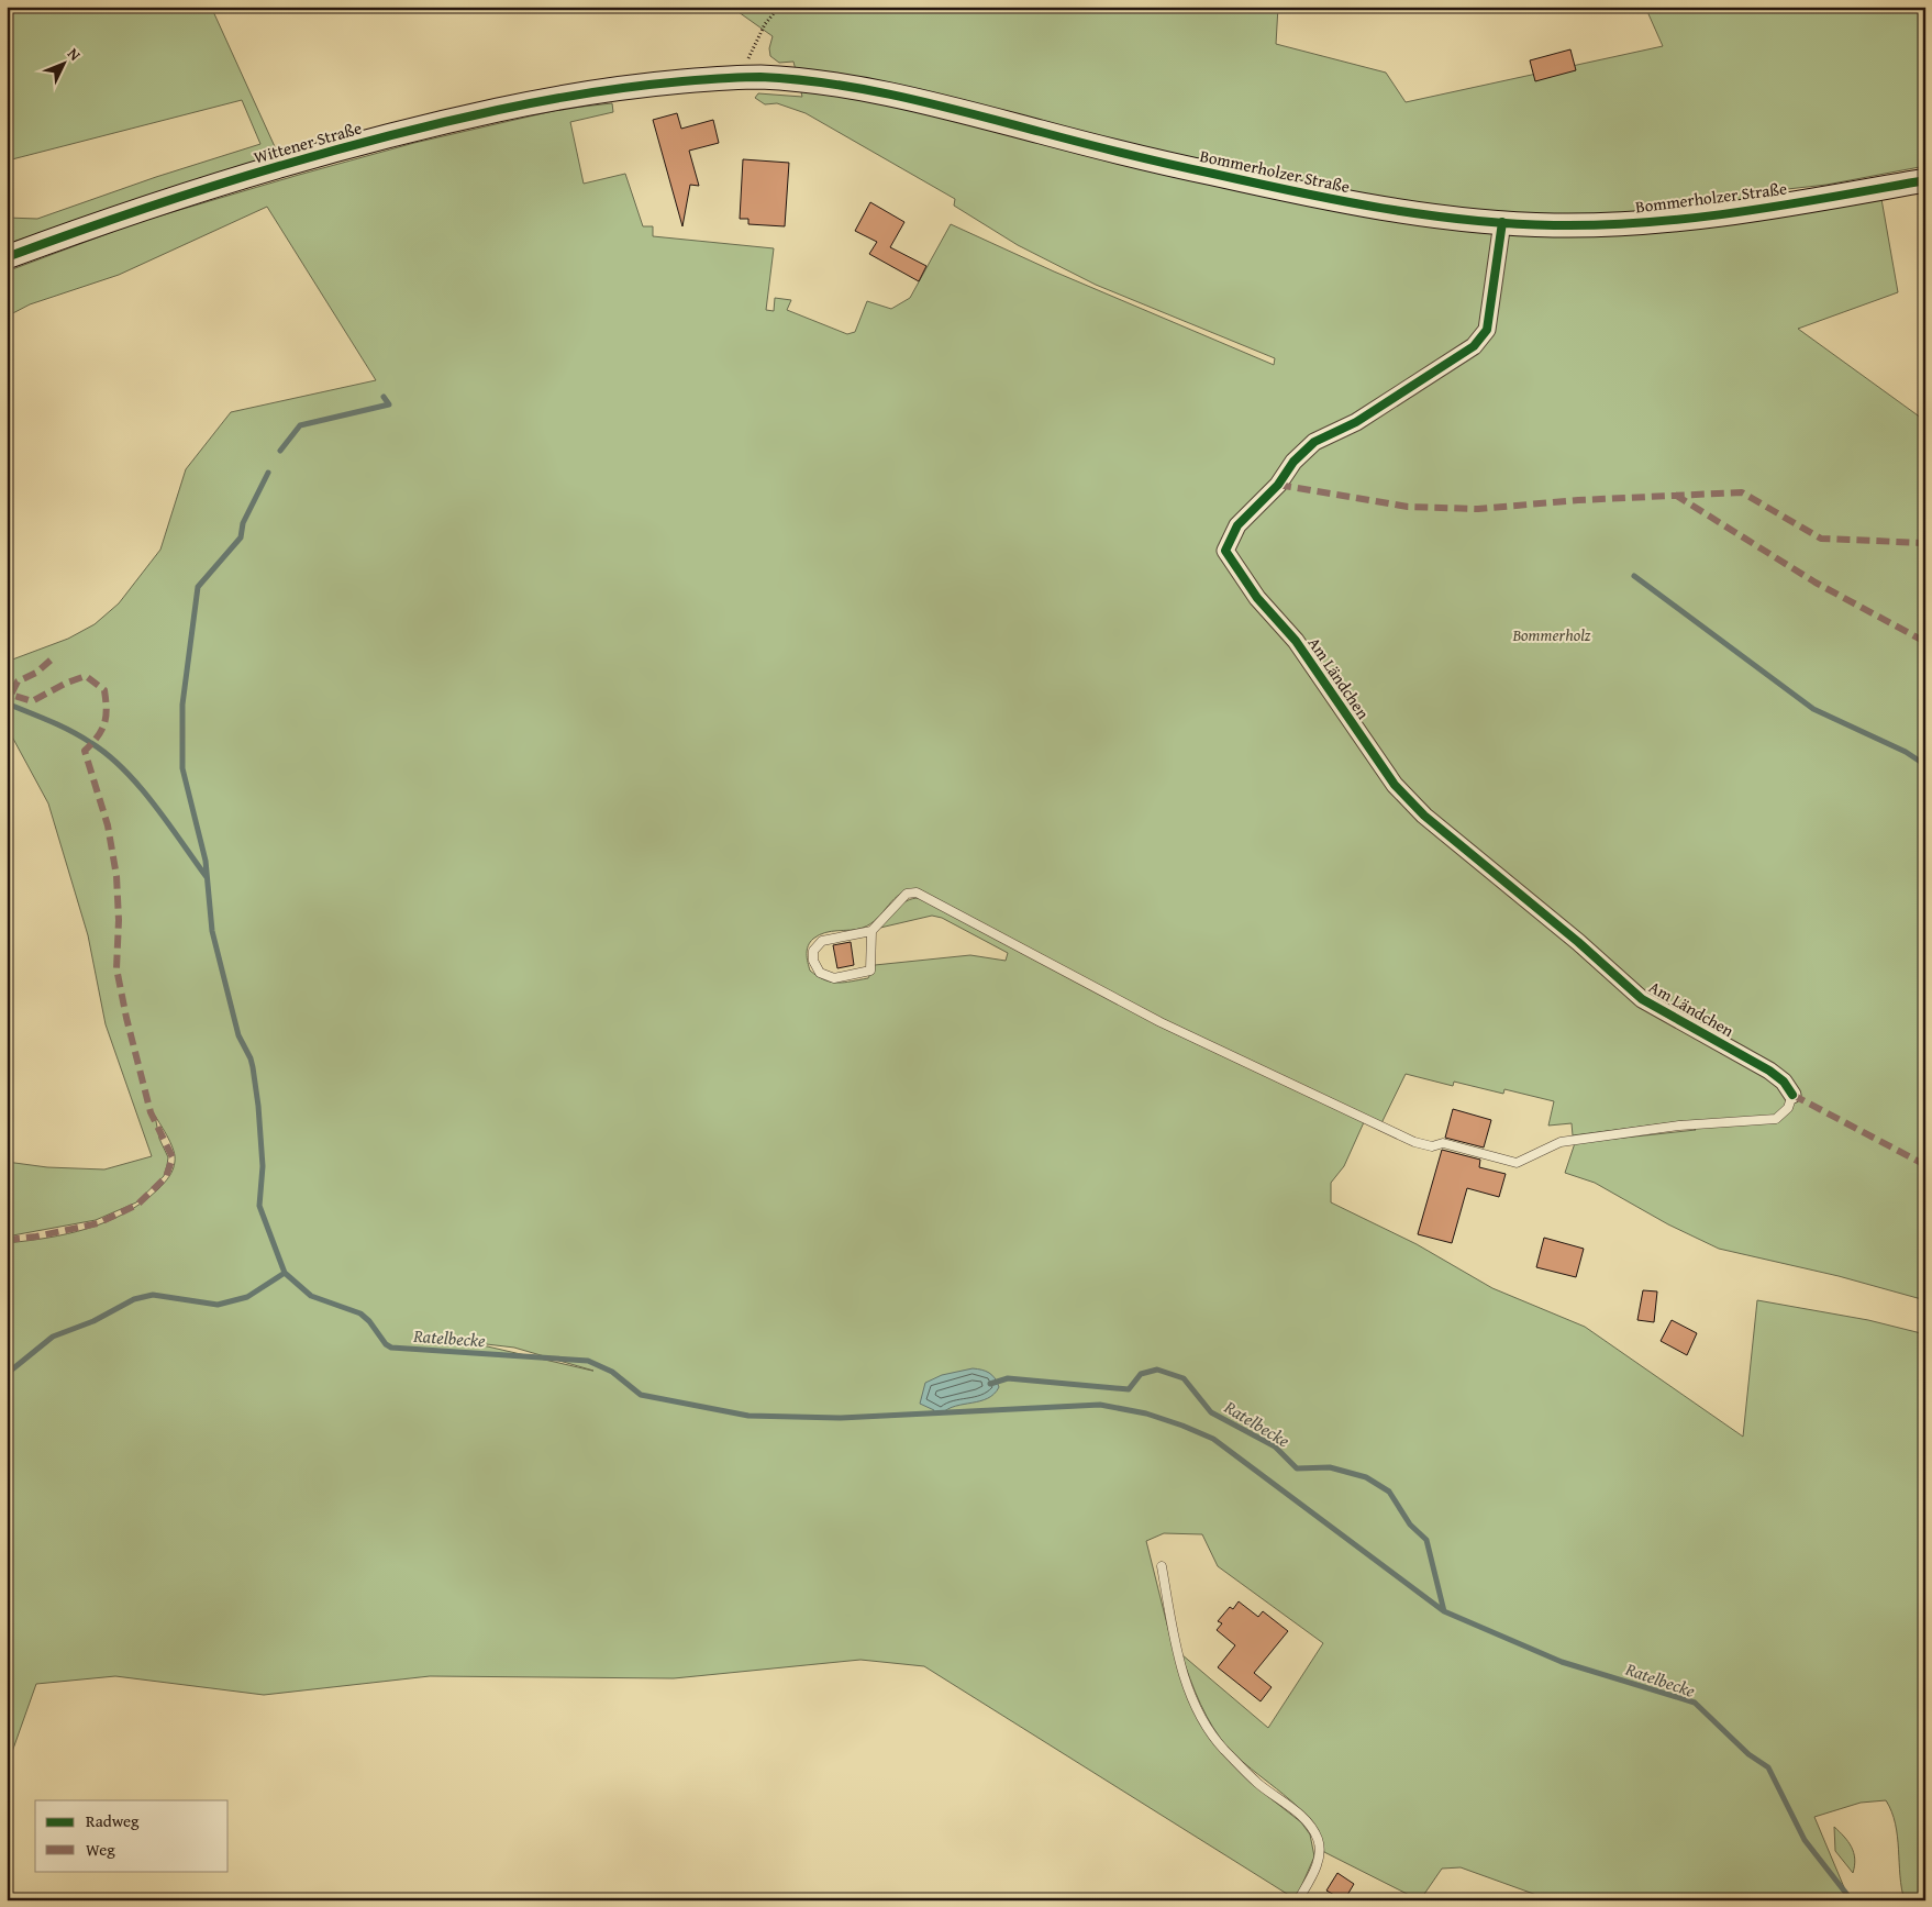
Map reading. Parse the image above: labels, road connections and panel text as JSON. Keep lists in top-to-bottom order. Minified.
{"streets":{"main road":["Wittener Straße","Bommerholzer Straße"],"street":["Am Ländchen"]},"crossings":[["Wittener Straße","Bommerholzer Straße"],["Bommerholzer Straße","Am Ländchen"]],"water":["Ratelbecke"],"parks":["Bommerholz"],"legend":["Radweg","Weg"],"north":"top right"}
